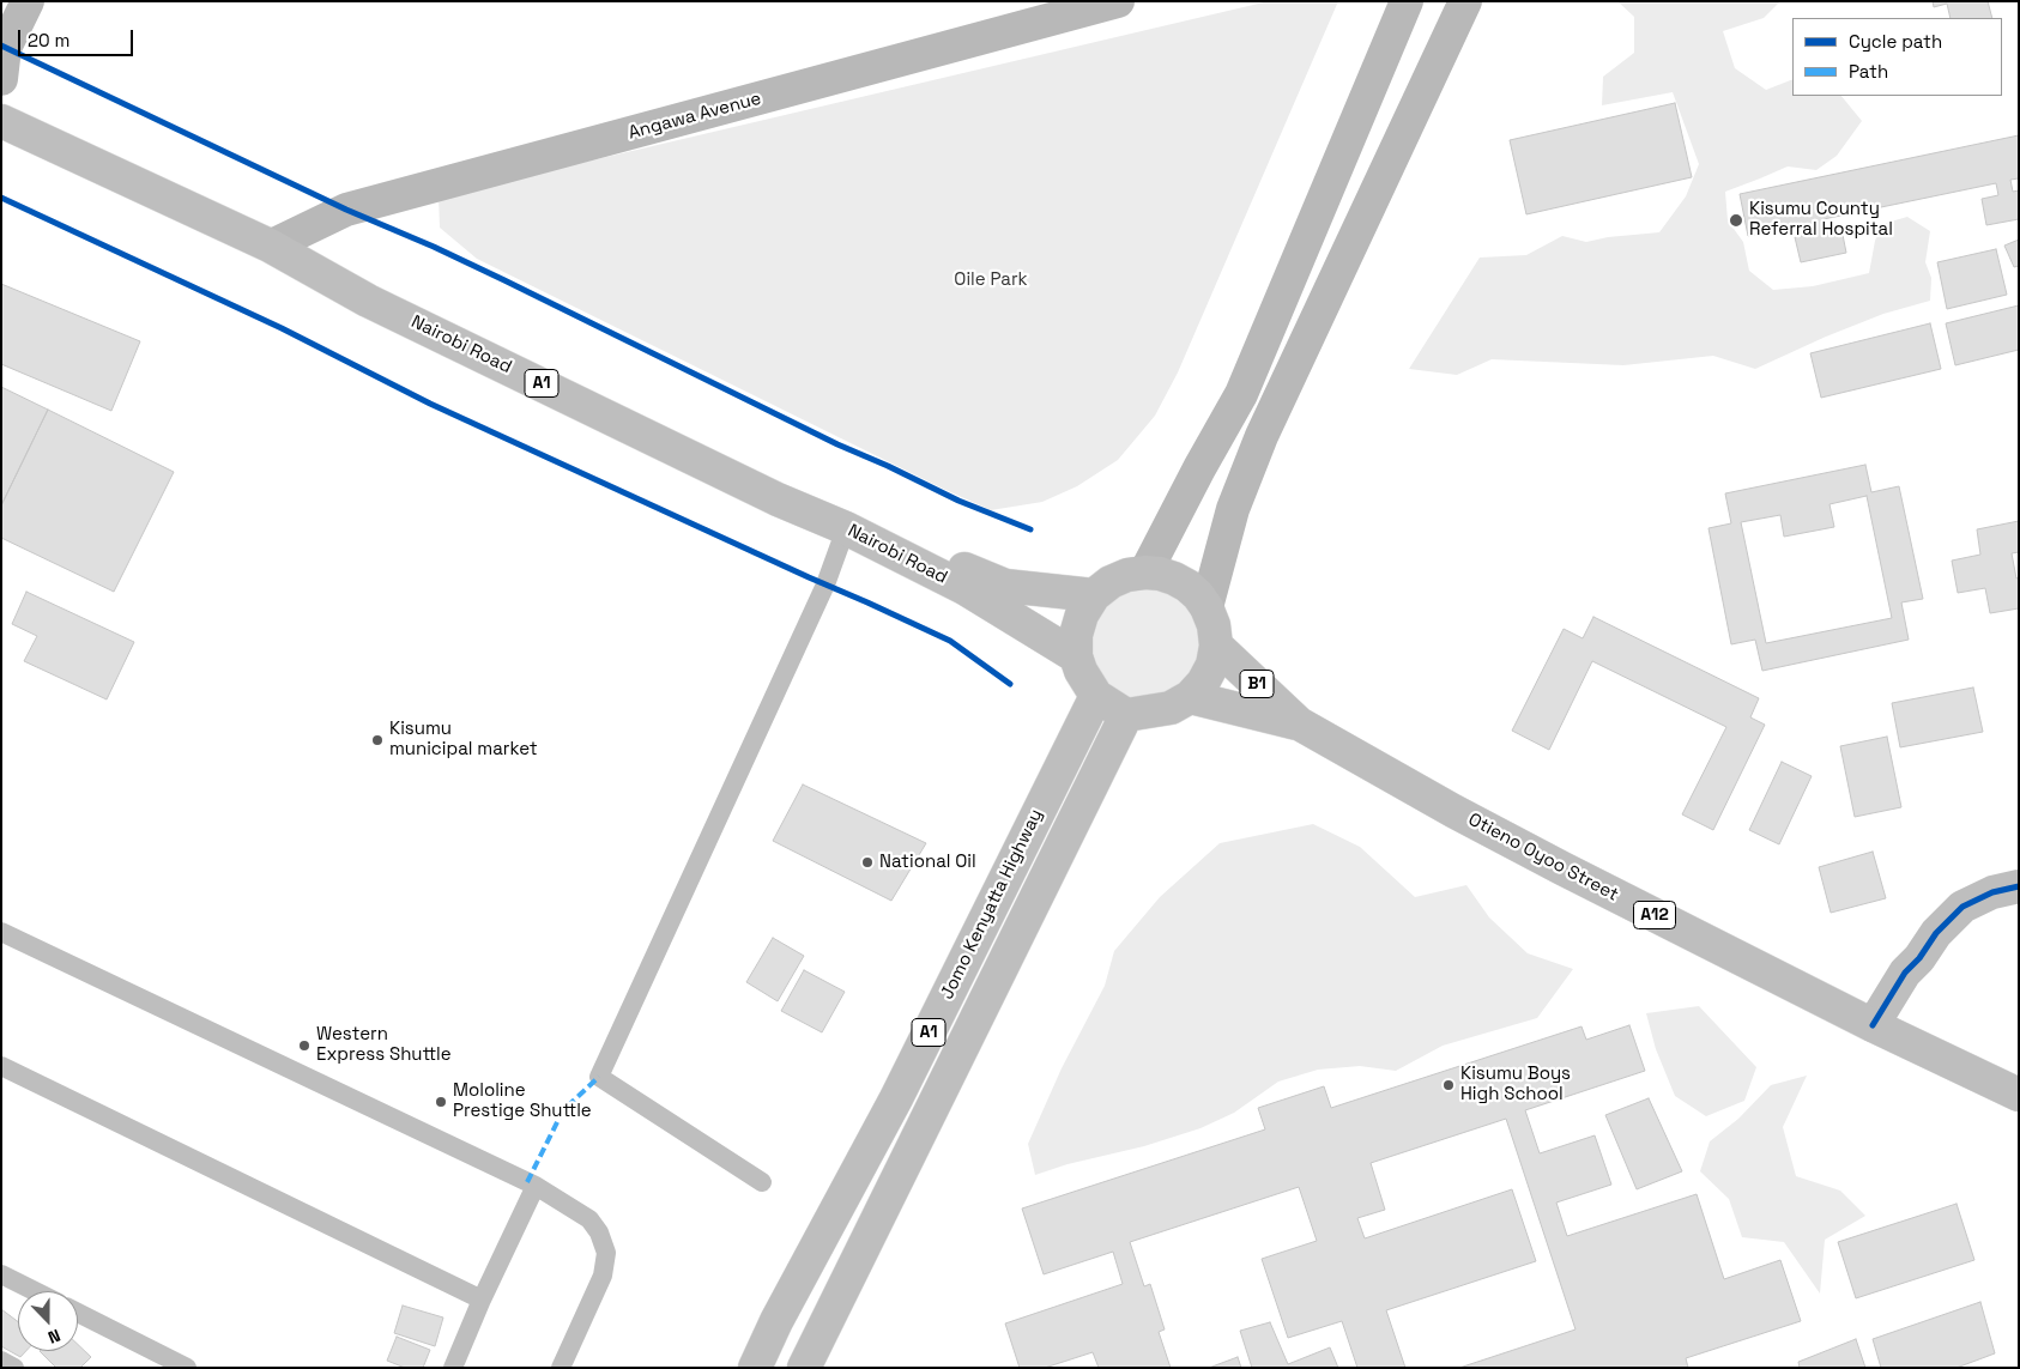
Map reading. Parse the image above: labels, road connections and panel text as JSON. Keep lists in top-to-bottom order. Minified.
{"streets":{"main road":["Angawa Avenue","Nairobi Road","A1","B1","Otieno Oyoo Street","Jomo Kenyatta Highway","A12"]},"crossings":[["Angawa Avenue","Nairobi Road"],["Nairobi Road","B1"],["Nairobi Road","Jomo Kenyatta Highway"],["B1","Otieno Oyoo Street"],["B1","Jomo Kenyatta Highway"]],"parks":["Oile Park"],"places":["Kisumu County Referral Hospital","Kisumu municipal market","National Oil","Western Express Shuttle","Kisumu Boys High School","Mololine Prestige Shuttle"],"legend":["Cycle path","Path"],"scale_bar":"20 m","north":"bottom"}
